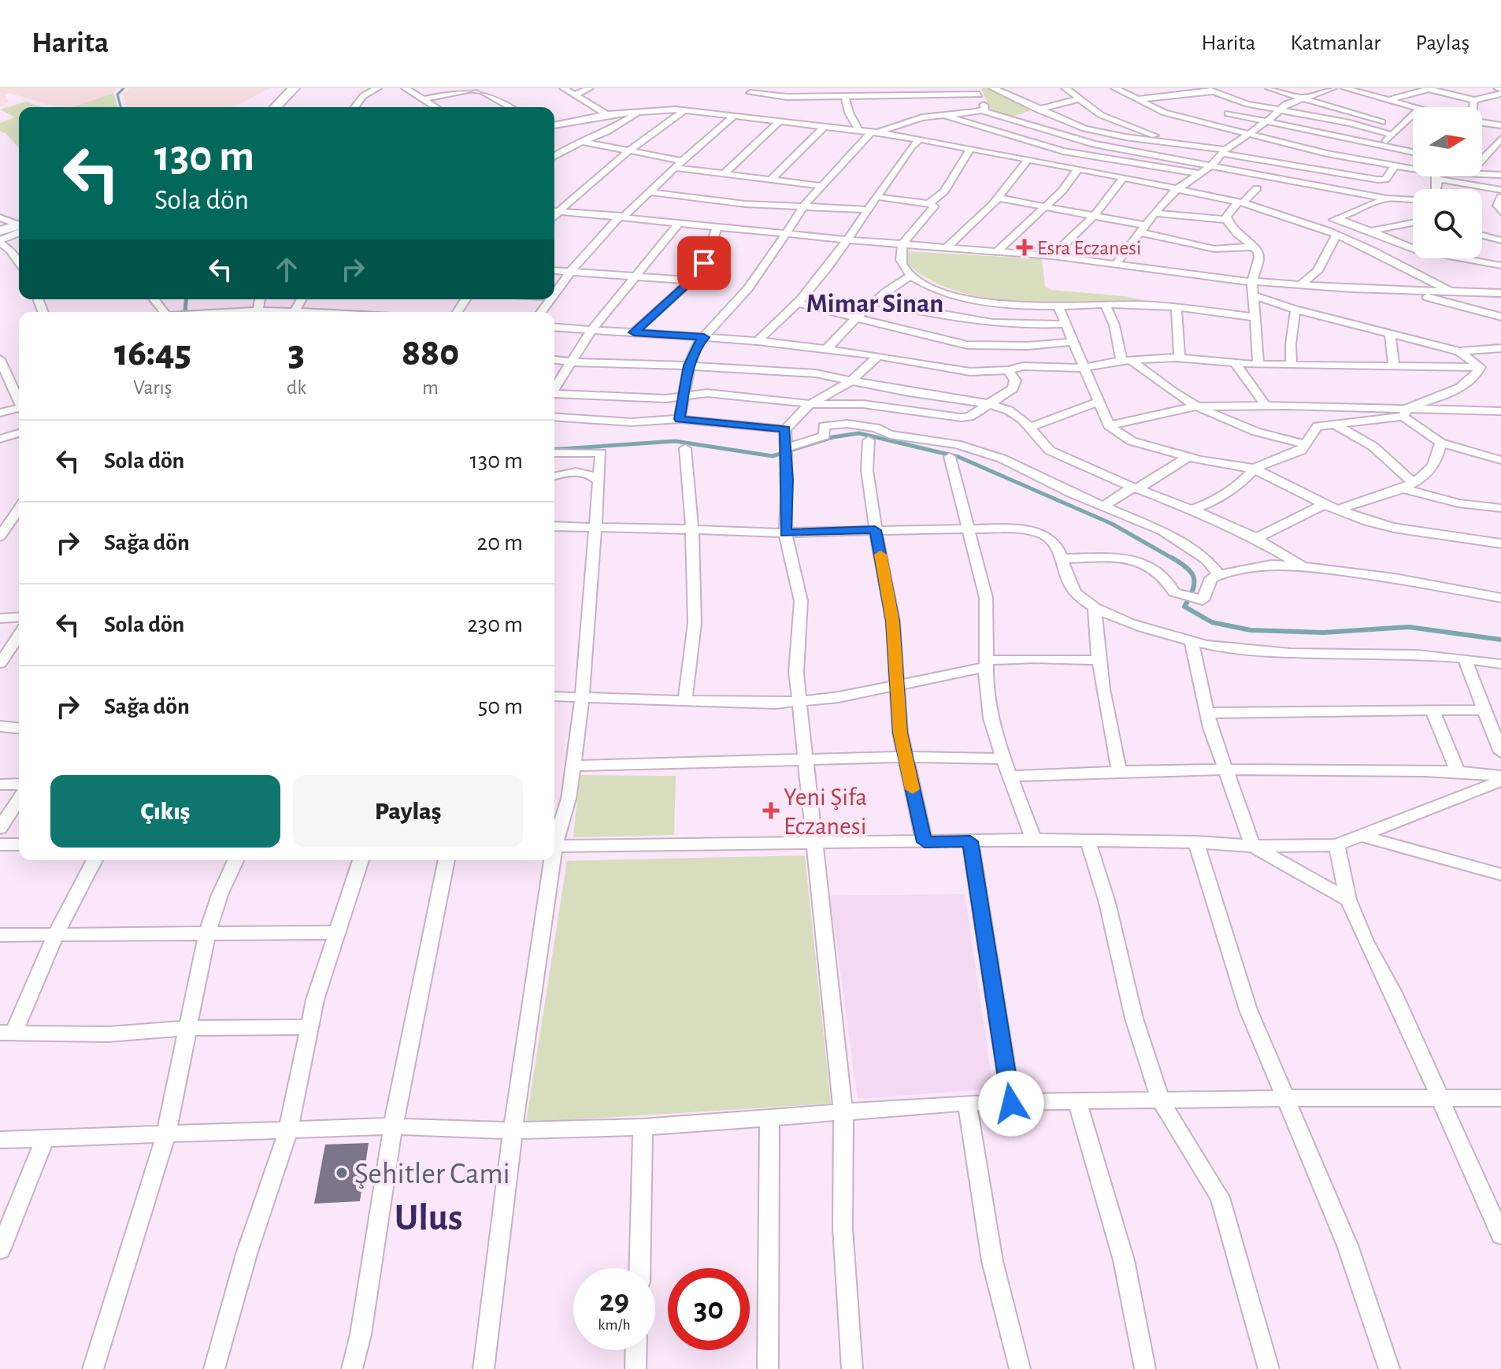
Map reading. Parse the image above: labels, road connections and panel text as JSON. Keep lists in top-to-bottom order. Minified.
{"districts":["Mimar Sinan","Ulus"],"places":{"health":["Esra Eczanesi","Yeni Şifa Eczanesi"],"other":["Şehitler Cami"]},"north":"right","page":{"header":"Harita","nav":["Harita","Katmanlar","Paylaş"],"turn":["130 m","Sola dön"],"eta":["16:45","Varış","3","dk","880","m"],"list":[{"name":"Sola dön","value":"130 m"},{"name":"Sağa dön","value":"20 m"},{"name":"Sola dön","value":"230 m"},{"name":"Sağa dön","value":"50 m"}],"buttons":["Çıkış","Paylaş"],"speed":"29 km/h","limit":"30"}}
